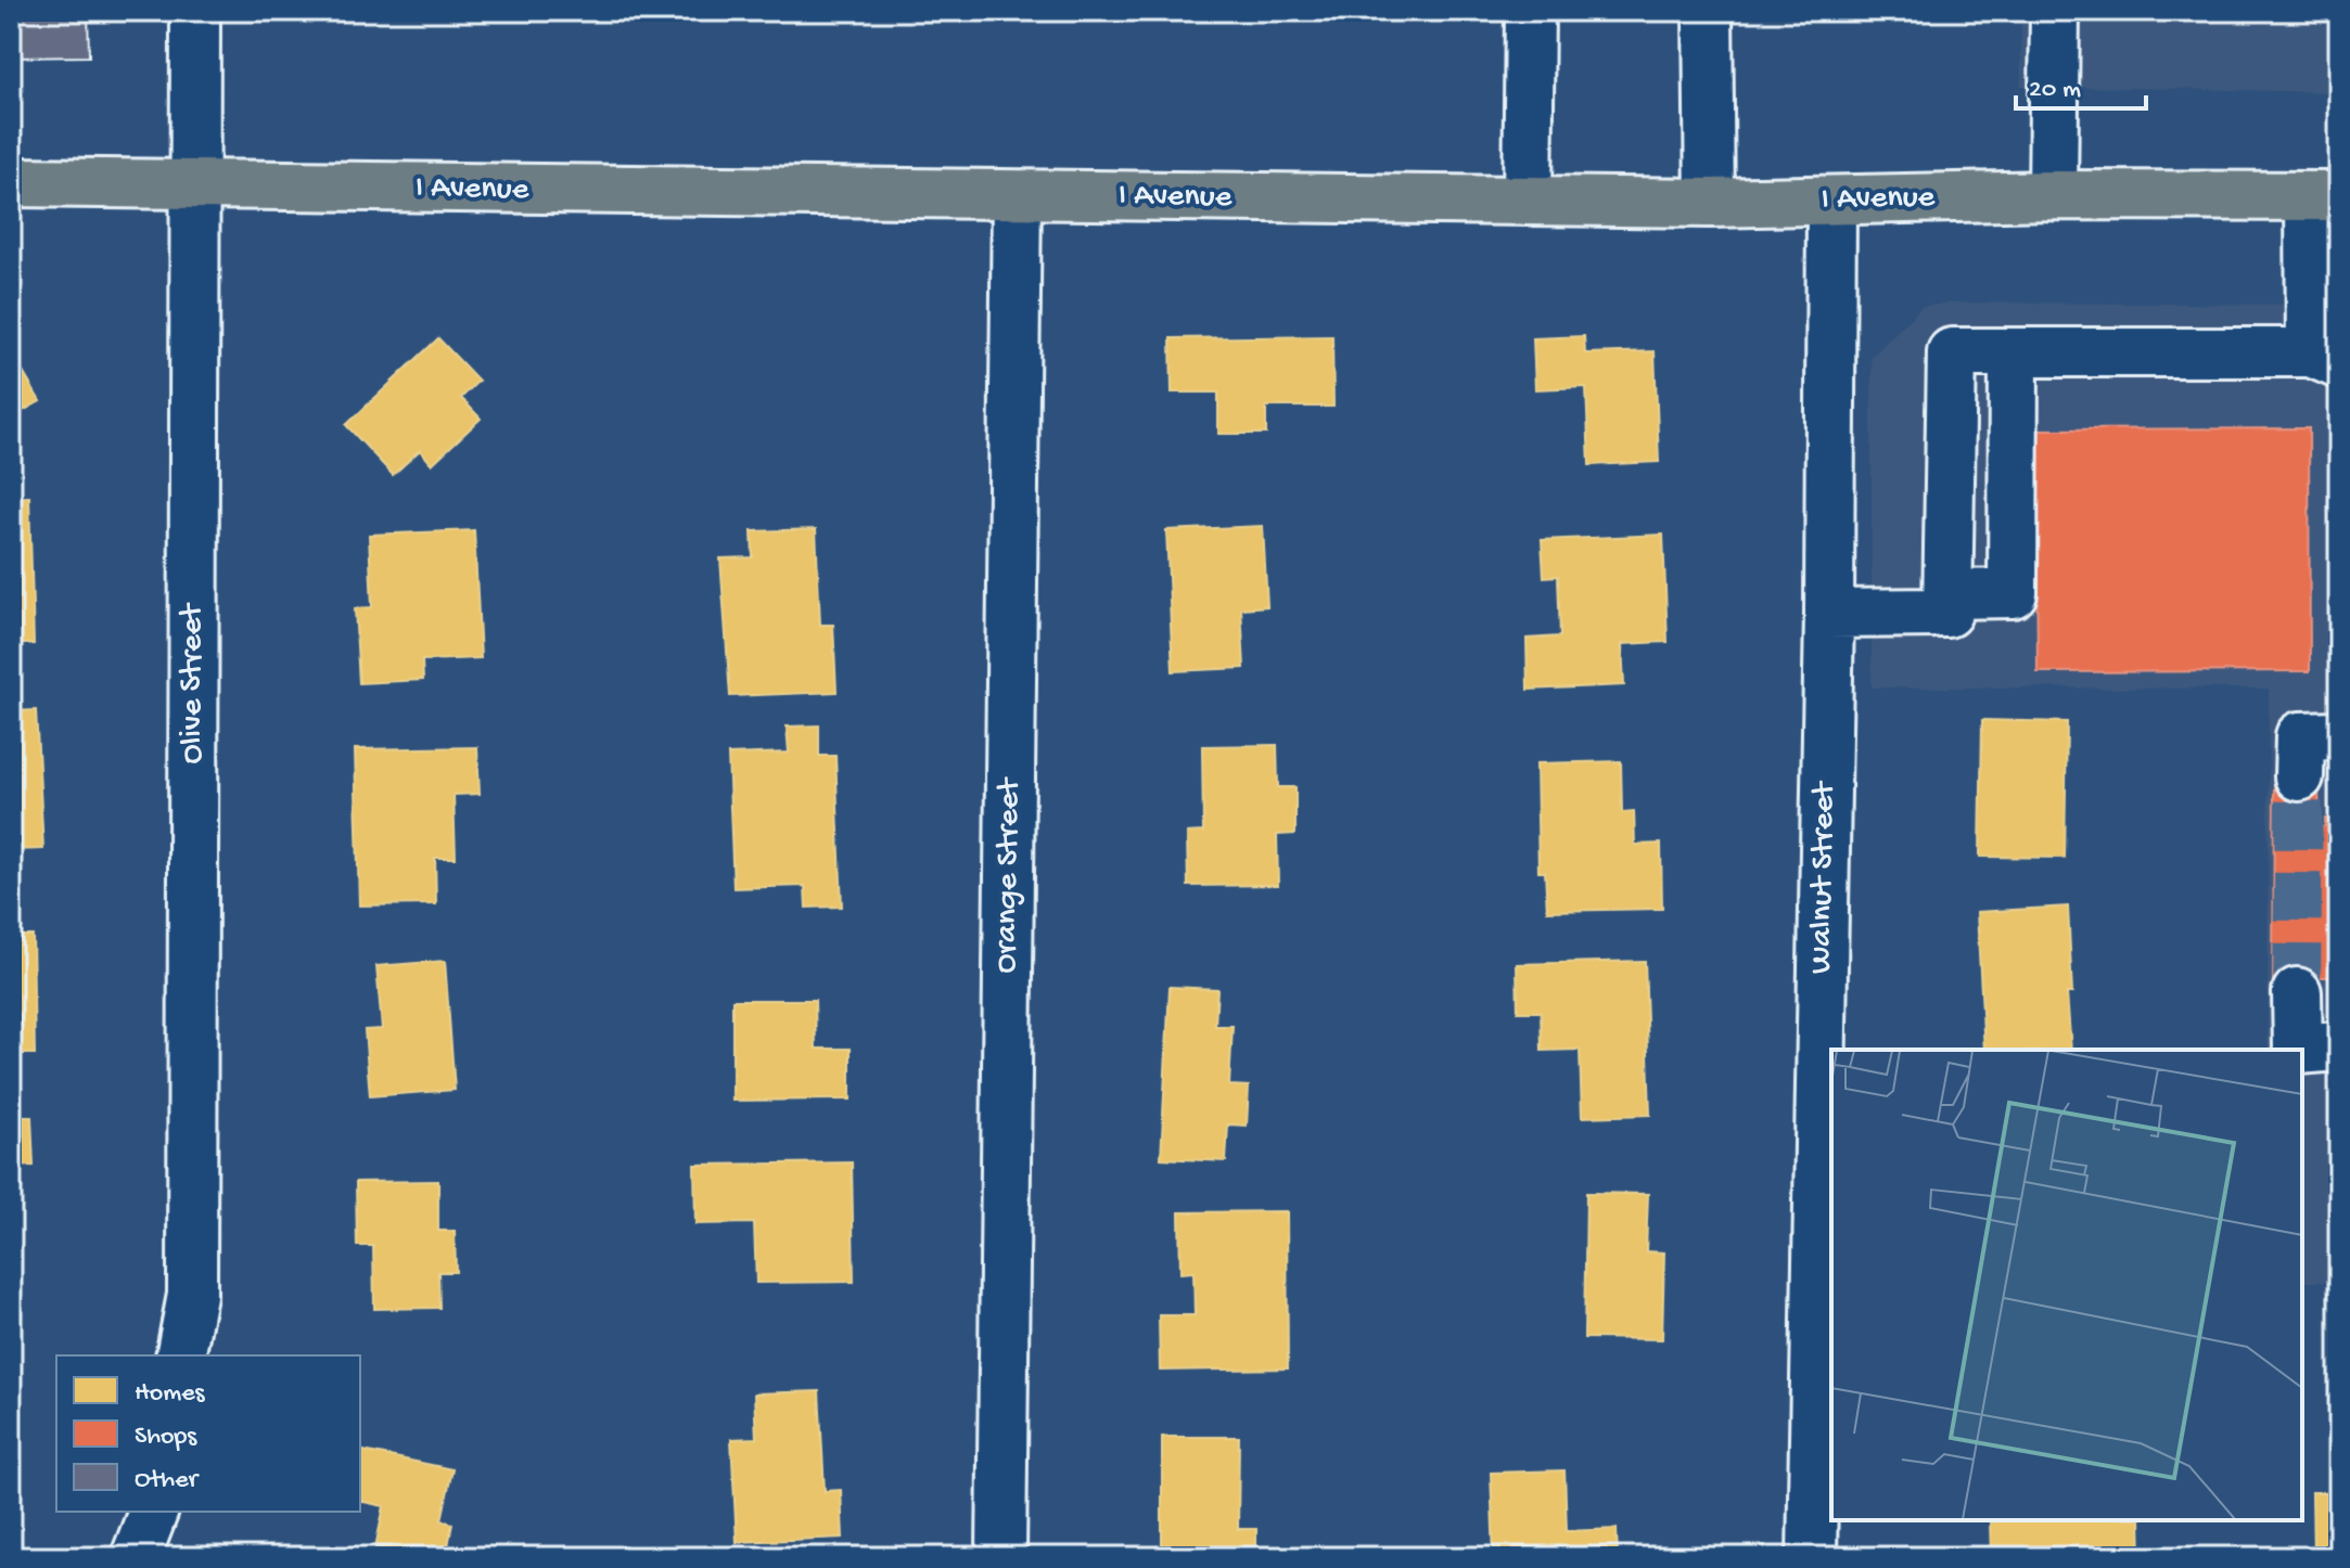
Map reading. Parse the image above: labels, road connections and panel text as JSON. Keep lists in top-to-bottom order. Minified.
{"streets":{"main road":["I Avenue"],"street":["Olive Street","Orange Street","Walnut Street"]},"crossings":[["I Avenue","Olive Street"],["I Avenue","Orange Street"],["I Avenue","Walnut Street"]],"legend":["Homes","Shops","Other"],"scale_bar":"20 m"}
